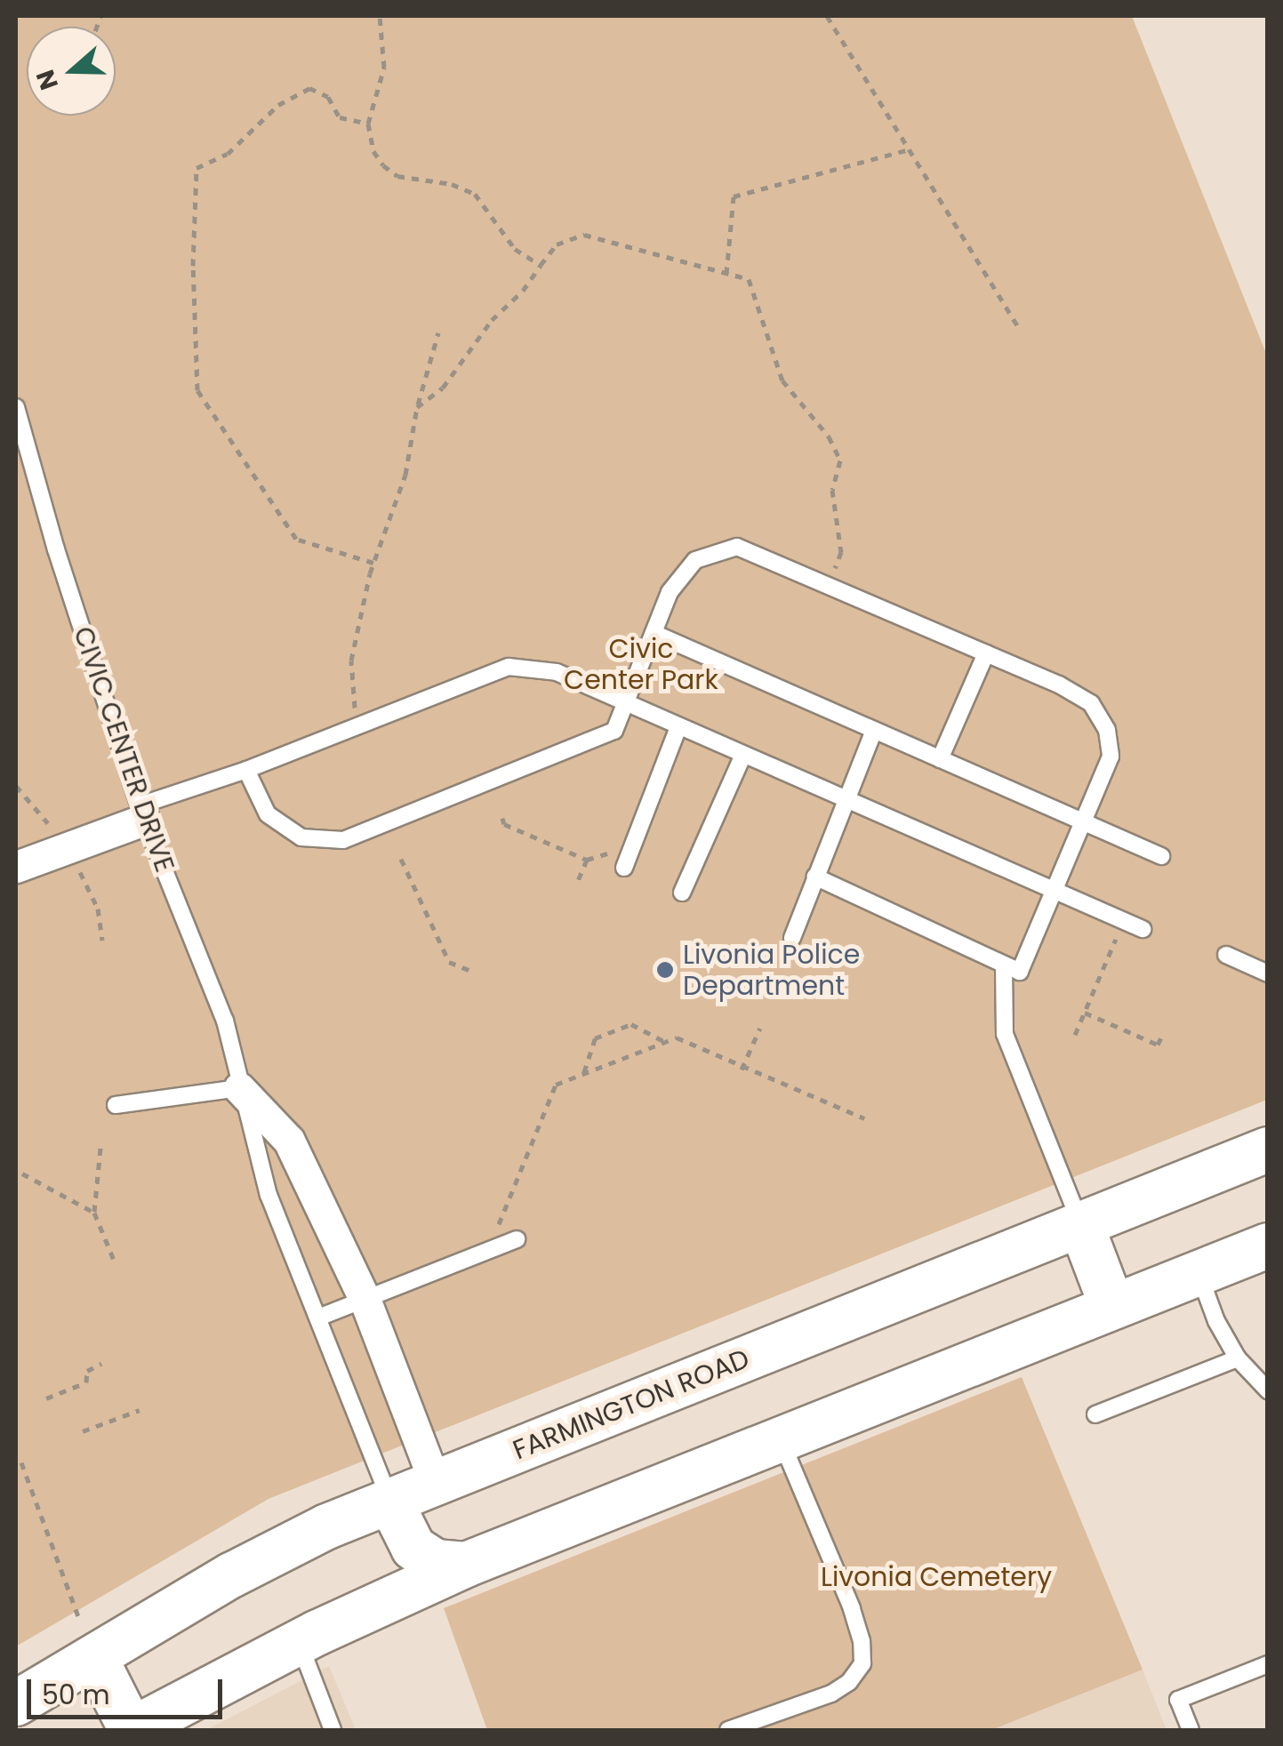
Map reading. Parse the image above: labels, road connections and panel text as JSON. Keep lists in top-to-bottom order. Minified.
{"streets":{"main road":["FARMINGTON ROAD"],"lane":["CIVIC CENTER DRIVE"]},"crossings":[["CIVIC CENTER DRIVE","FARMINGTON ROAD"]],"parks":["Civic Center Park","Livonia Cemetery"],"places":["Livonia Police Department"],"scale_bar":"50 m","north":"left"}
